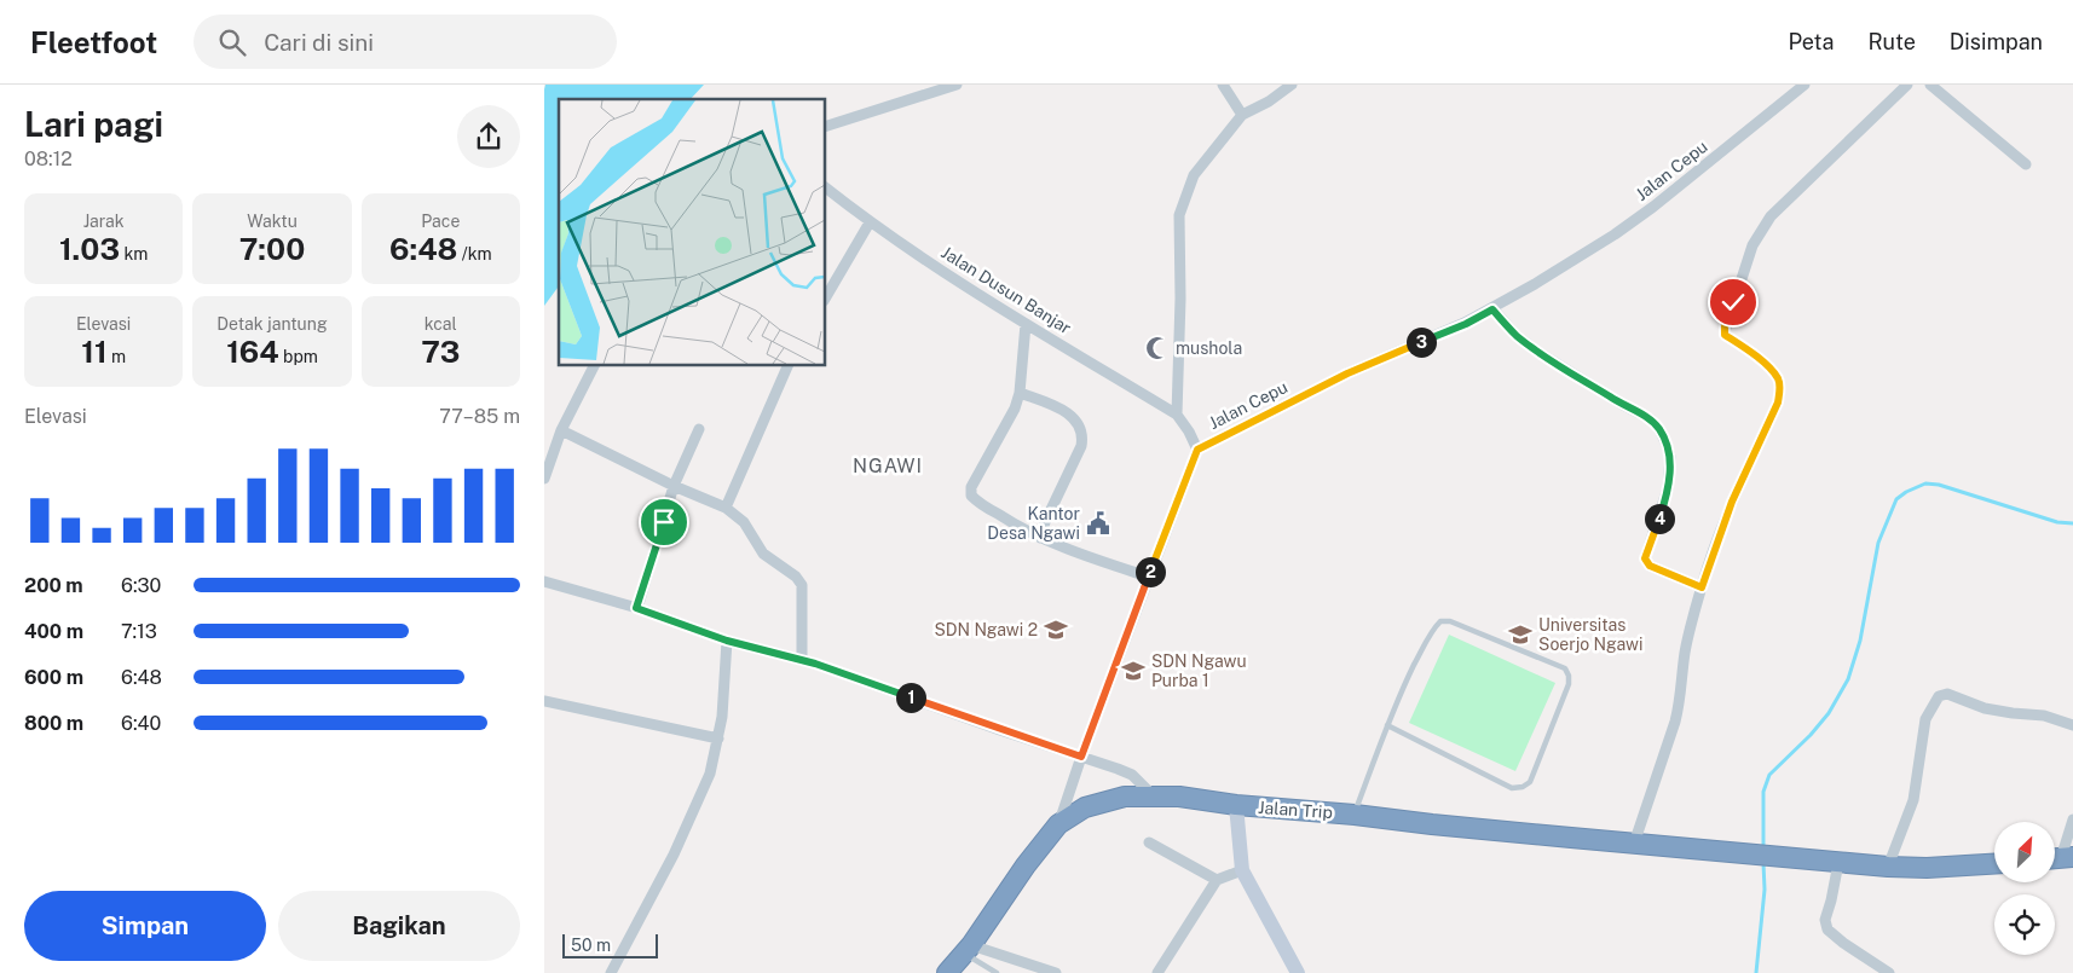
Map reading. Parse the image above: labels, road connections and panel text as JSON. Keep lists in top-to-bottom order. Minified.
{"streets":{"highway":["Jalan Trip"],"street":["Jalan Cepu","Jalan Dusun Banjar"]},"crossings":[["Jalan Cepu","Jalan Trip"]],"districts":["NGAWI"],"places":{"mosque":["mushola"],"public building":["Kantor Desa Ngawi"],"school or university":["SDN Ngawi 2","Universitas Soerjo Ngawi","SDN Ngawu Purba 1"]},"scale_bar":"50 m","north":"top right","page":{"header":"Fleetfoot","search":"Cari di sini","nav":["Peta","Rute","Disimpan"],"heading":["Lari pagi","08:12"],"stats":[["Jarak","1.03 km"],["Waktu","7:00"],["Pace","6:48 /km"],["Elevasi","11 m"],["Detak jantung","164 bpm"],["kcal","73"]],"pins":["3","4","2","1"],"chart":["Elevasi","77–85 m"],"list":[{"name":"200 m","note":"6:30"},{"name":"400 m","note":"7:13"},{"name":"600 m","note":"6:48"},{"name":"800 m","note":"6:40"}],"buttons":["Simpan","Bagikan"],"scale":"50 m"}}
